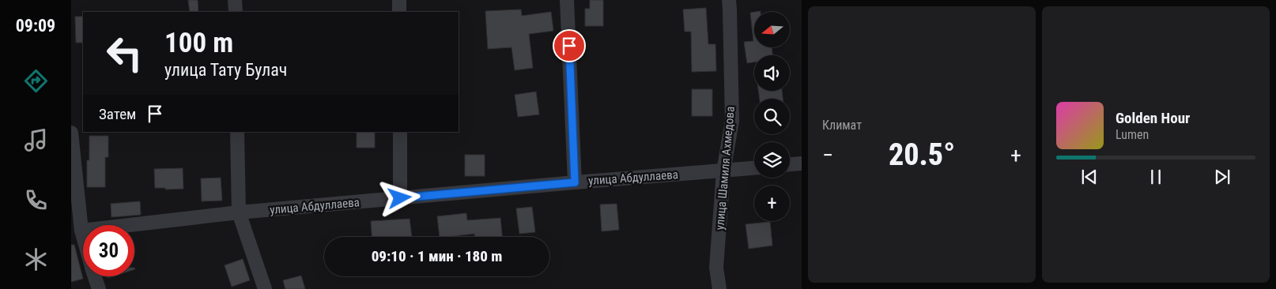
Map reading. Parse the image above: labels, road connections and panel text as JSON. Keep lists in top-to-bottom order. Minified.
{"streets":{"street":["улица Шамиля Ахмедова","улица Абдуллаева"]},"crossings":[["улица Шамиля Ахмедова","улица Абдуллаева"]],"north":"left","page":{"tabs":"09:09","tile":"Климат","map_buttons":"+","turn":["100 m","улица Тату Булач"],"then":"Затем","song":["Golden Hour","Lumen"],"heat":["−","20.5°","+"],"limit":"30","trip":"09:10 · 1 мин · 180 m"}}
